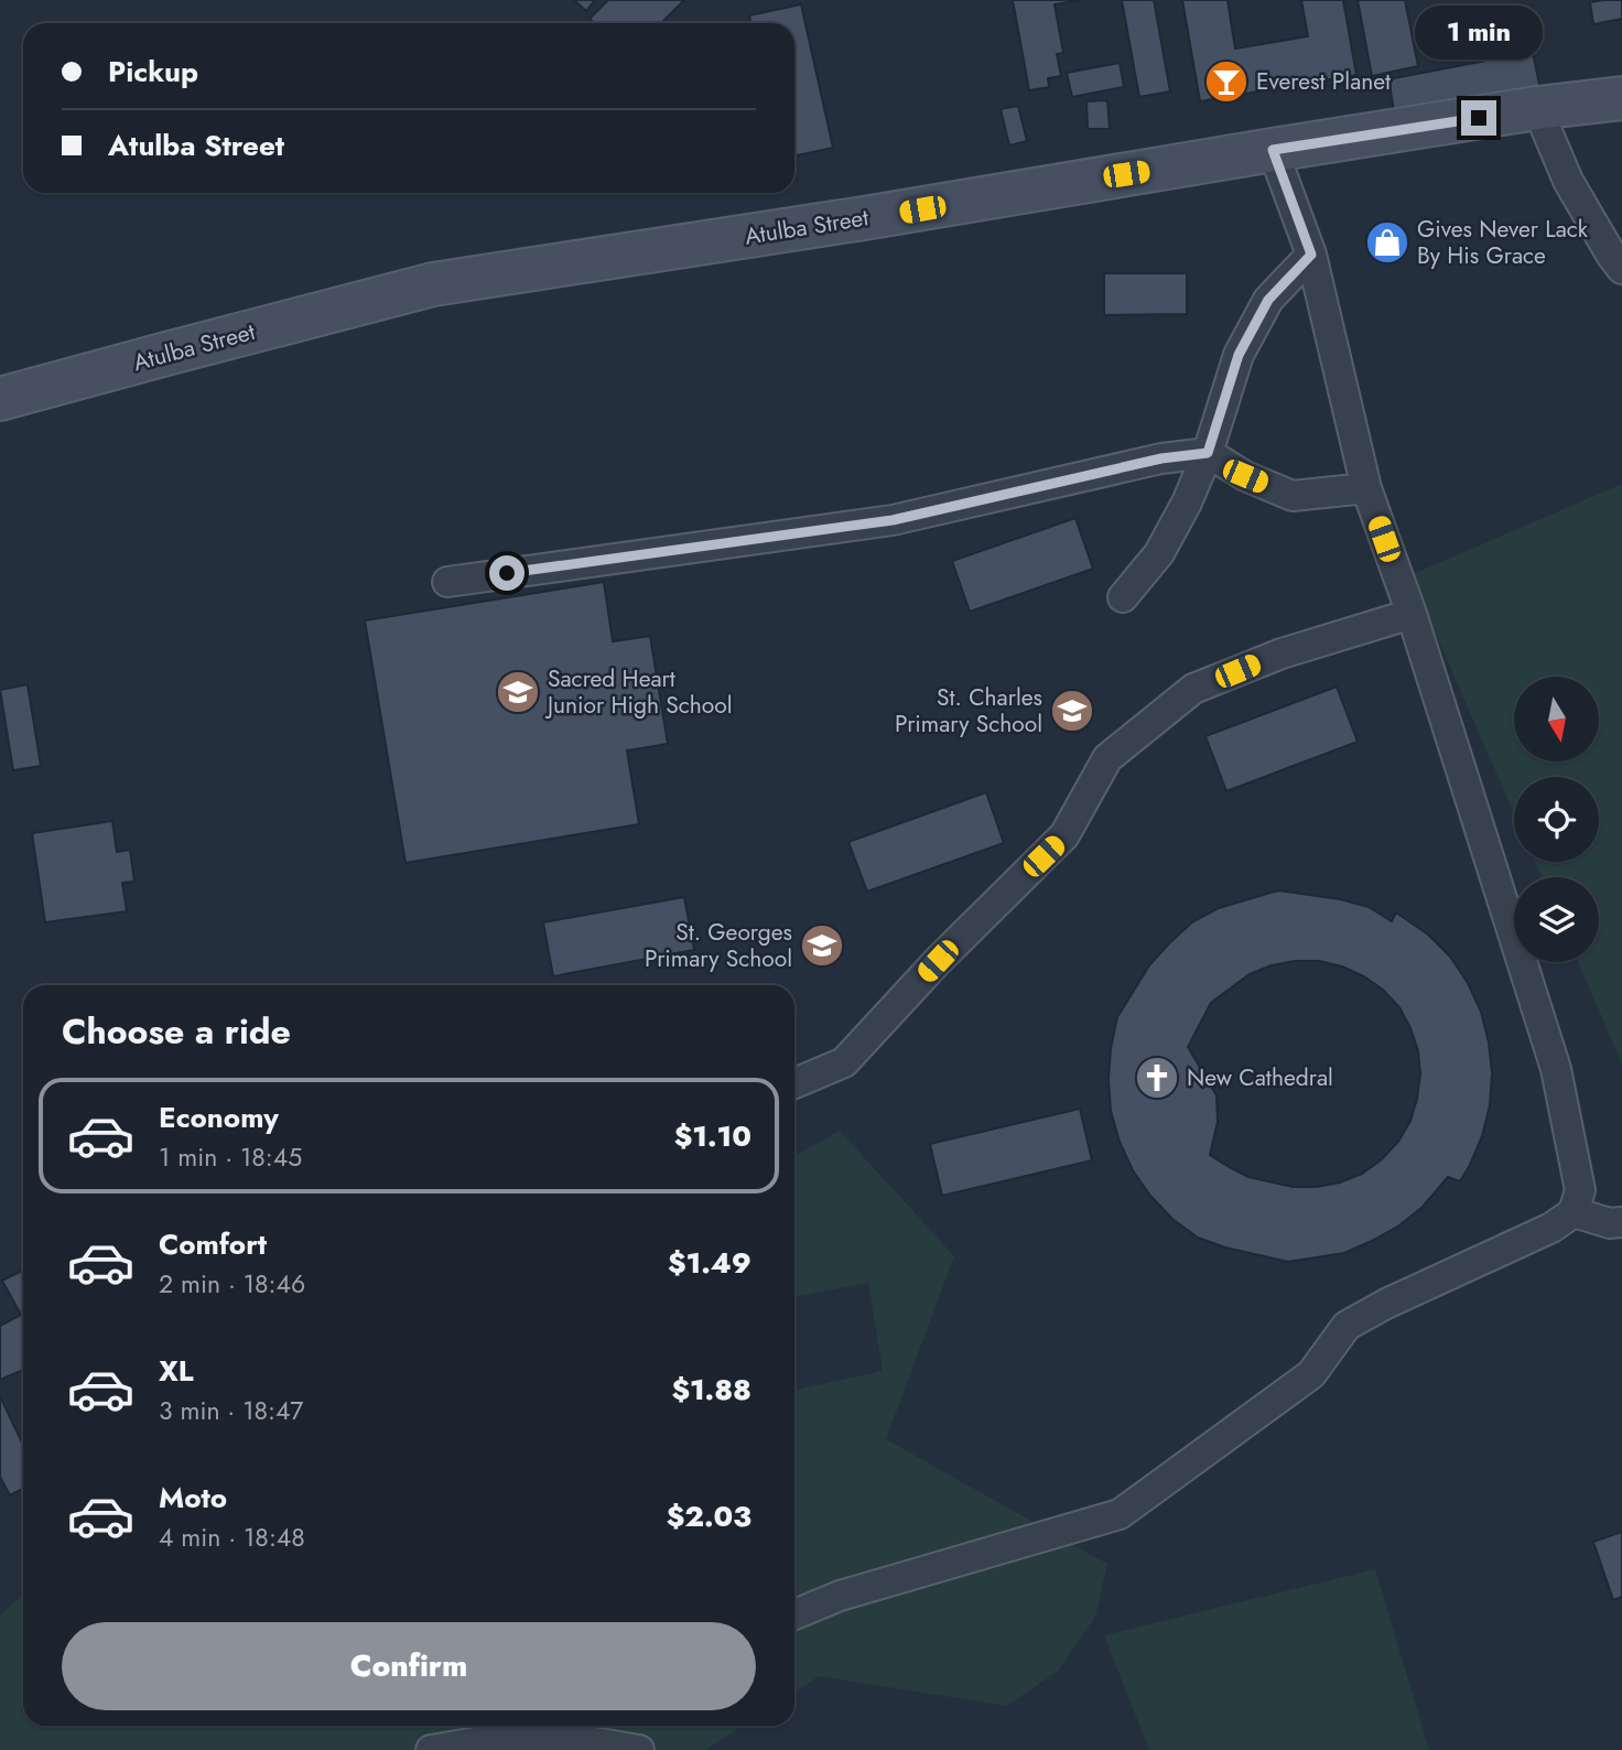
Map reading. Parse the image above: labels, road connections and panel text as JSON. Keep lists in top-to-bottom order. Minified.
{"streets":{"street":["Atulba Street"]},"places":{"bar":["Everest Planet"],"shop":["Gives Never Lack By His Grace"],"school or university":["Sacred Heart Junior High School","St. Charles Primary School","St. Georges Primary School"],"church":["New Cathedral"]},"north":"bottom","page":{"bubble":"1 min","banner":["Pickup","Atulba Street"],"heading":"Choose a ride","list":[{"name":"Economy","note":"1 min · 18:45","value":"$1.10"},{"name":"Comfort","note":"2 min · 18:46","value":"$1.49"},{"name":"XL","note":"3 min · 18:47","value":"$1.88"},{"name":"Moto","note":"4 min · 18:48","value":"$2.03"}],"buttons":"Confirm"}}
